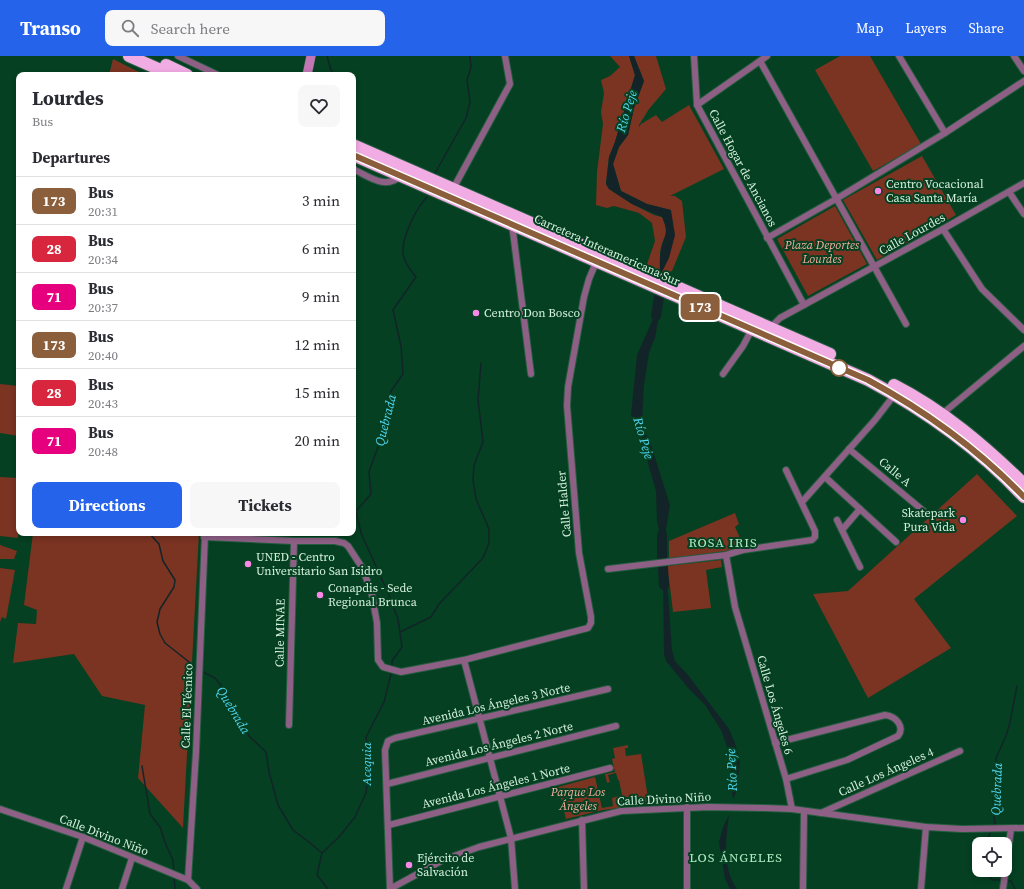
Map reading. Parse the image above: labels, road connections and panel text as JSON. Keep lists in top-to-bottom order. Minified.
{"streets":{"highway":["Carretera Interamericana Sur"],"street":["Calle Hogar de Ancianos","Calle Lourdes","Calle A","Calle Halder","Calle MINAE","Avenida Los Ángeles 3 Norte","Calle Los Ángeles 6","Calle El Técnico","Avenida Los Ángeles 2 Norte","Calle Los Ángeles 4","Avenida Los Ángeles 1 Norte","Calle Divino Niño"]},"crossings":[["Calle Hogar de Ancianos","Calle Lourdes"],["Calle Lourdes","Carretera Interamericana Sur"],["Carretera Interamericana Sur","Calle Halder"],["Calle Halder","Calle MINAE"],["Avenida Los Ángeles 3 Norte","Avenida Los Ángeles 2 Norte"],["Calle Los Ángeles 6","Calle Divino Niño"],["Calle El Técnico","Calle Divino Niño"],["Calle Los Ángeles 4","Calle Divino Niño"]],"districts":["ROSA IRIS","LOS ÁNGELES"],"water":["Río Peje","Quebrada","Acequia"],"parks":["Plaza Deportes Lourdes","Parque Los Ángeles"],"places":["Centro Vocacional Casa Santa María","Centro Don Bosco","Skatepark Pura Vida","UNED - Centro Universitario San Isidro","Conapdis - Sede Regional Brunca","Ejército de Salvación"],"lines":["bus line 173"],"page":{"header":"Transo","search":"Search here","nav":["Map","Layers","Share"],"on_map":"173","heading":[["Lourdes","Bus"],"Departures"],"list":[{"mark":"173","name":"Bus","note":"20:31","value":"3 min"},{"mark":"28","name":"Bus","note":"20:34","value":"6 min"},{"mark":"71","name":"Bus","note":"20:37","value":"9 min"},{"mark":"173","name":"Bus","note":"20:40","value":"12 min"},{"mark":"28","name":"Bus","note":"20:43","value":"15 min"},{"mark":"71","name":"Bus","note":"20:48","value":"20 min"}],"buttons":["Directions","Tickets"]}}
